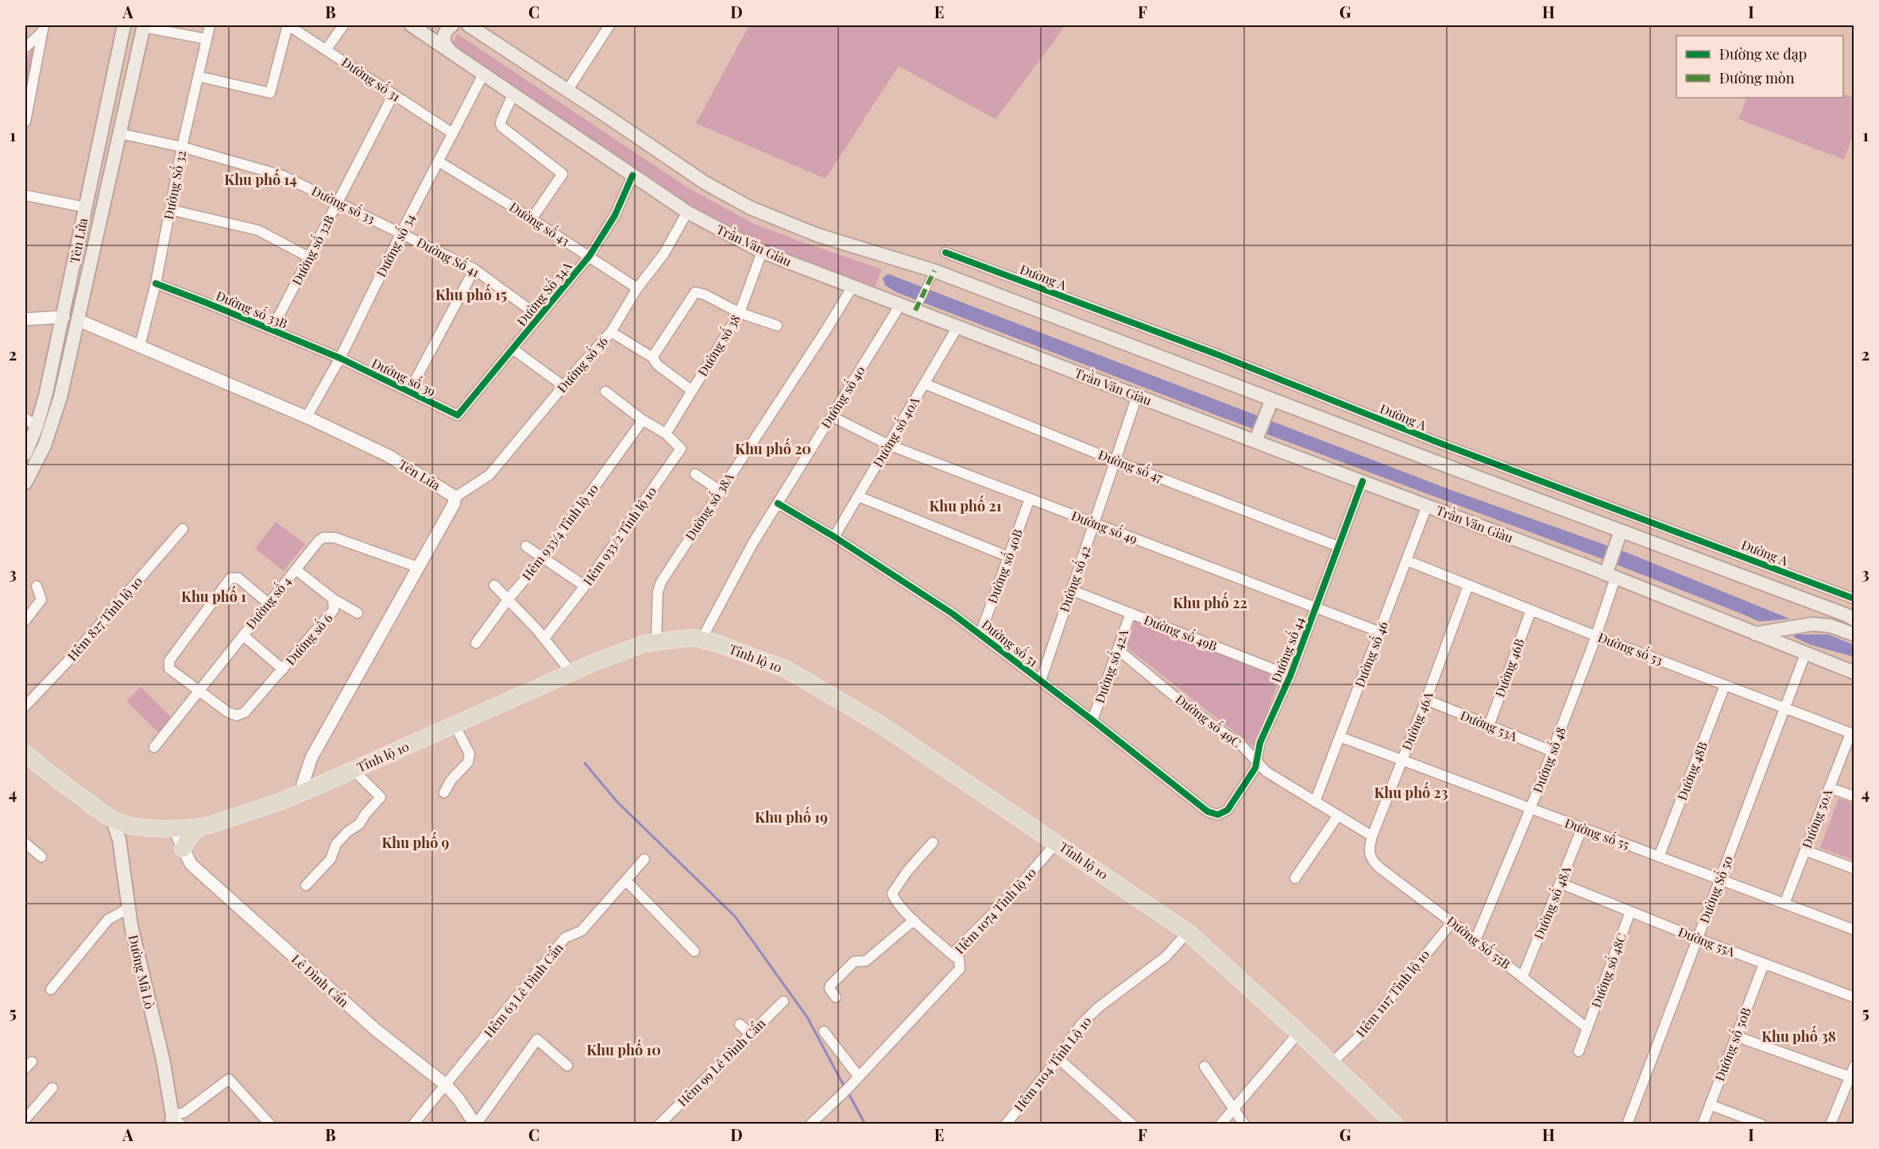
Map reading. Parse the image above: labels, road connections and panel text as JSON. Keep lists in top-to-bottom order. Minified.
{"streets":{"main road":["Tên Lửa","Trần Văn Giàu","Tỉnh lộ 10","Đường Mã Lò"],"street":["Đường số 31","Đường Số 32","Đường số 33","Đường số 43","Đường số 34","Đường số 32B","Đường Số 41","Đường A","Đường Số 34A","Đường số 33B","Đường số 38","Đường số 36","Đường số 39","Đường số 40","Đường số 40A","Đường số 47","Đường số 38A","Đường số 49","Hẻm 933/4 Tỉnh lộ 10","Hẻm 933/2 Tỉnh lộ 10","Đường số 40B","Đường số 42","Đường số 4","Hẻm 827 Tỉnh lộ 10","Đường số 49B","Đường số 6","Đường số 51","Đường số 53","Đường số 44","Đường số 46","Đường số 42A","Đường 46B","Đường số 49C","Đường 46A","Đường 53A","Đường số 48","Đường 48B","Đường 50A","Đường số 55","Đường Số 50","Đường số 48A","Hẻm 1074 Tỉnh lộ 10","Đường 55A","Đường Số 55B","Đường số 48C","Lê Đình Cẩn","Hẻm 63 Lê Đình Cẩn","Hẻm 1117 Tỉnh lộ 10","Đường số 50B","Hẻm 99 Lê Đình Cẩn","Hẻm 1104 Tỉnh Lộ 10"]},"crossings":[["Đường số 31","Đường số 34"],["Đường số 31","Đường số 32B"],["Đường Số 32","Đường số 33"],["Đường Số 32","Tên Lửa"],["Đường Số 32","Đường số 33B"],["Đường số 33","Tên Lửa"],["Đường số 33","Đường số 34"],["Đường số 33","Đường số 32B"],["Đường số 33","Đường Số 41"],["Đường số 43","Đường số 34"],["Đường số 43","Đường Số 34A"],["Đường số 43","Đường số 36"],["Tên Lửa","Đường số 34"],["Tên Lửa","Đường số 36"],["Tên Lửa","Đường số 4"],["Tên Lửa","Tỉnh lộ 10"],["Đường số 34","Trần Văn Giàu"],["Đường số 34","Đường Số 41"],["Đường số 34","Đường số 33B"],["Đường số 34","Đường số 39"],["Trần Văn Giàu","Đường Số 34A"],["Trần Văn Giàu","Đường số 38"],["Trần Văn Giàu","Đường số 36"],["Trần Văn Giàu","Đường số 40"],["Trần Văn Giàu","Đường số 40A"],["Trần Văn Giàu","Đường số 38A"],["Trần Văn Giàu","Đường số 42"],["Trần Văn Giàu","Đường số 44"],["Trần Văn Giàu","Đường số 46"],["Trần Văn Giàu","Đường số 48"],["Trần Văn Giàu","Đường Số 50"],["Đường số 32B","Đường số 33B"],["Đường Số 41","Đường Số 34A"],["Đường Số 34A","Đường số 39"],["Đường số 33B","Đường số 39"],["Đường số 38","Hẻm 933/2 Tỉnh lộ 10"],["Đường số 40","Đường số 49"],["Đường số 40","Đường số 51"],["Đường số 40","Tỉnh lộ 10"],["Đường số 40A","Đường số 47"],["Đường số 40A","Đường số 49"],["Đường số 40A","Đường số 51"],["Đường số 47","Đường số 42"],["Đường số 47","Đường số 44"],["Đường số 38A","Tỉnh lộ 10"],["Đường số 49","Đường số 40B"],["Đường số 49","Đường số 42"],["Đường số 49","Đường số 44"],["Đường số 49","Đường số 46"],["Đường số 40B","Đường số 51"],["Đường số 42","Đường số 49B"],["Đường số 42","Đường số 51"],["Đường số 4","Đường số 6"],["Đường số 49B","Đường số 44"],["Đường số 49B","Đường số 42A"],["Đường số 51","Đường số 44"],["Đường số 51","Đường số 42A"],["Đường số 53","Đường số 46"],["Đường số 53","Đường 46B"],["Đường số 53","Đường 46A"],["Đường số 53","Đường số 48"],["Đường số 53","Đường 48B"],["Đường số 53","Đường 50A"],["Đường số 53","Đường Số 50"],["Đường số 44","Đường số 49C"],["Đường số 46","Đường số 49C"],["Đường số 46","Đường số 55"],["Tỉnh lộ 10","Hẻm 1074 Tỉnh lộ 10"],["Tỉnh lộ 10","Đường Mã Lò"],["Tỉnh lộ 10","Lê Đình Cẩn"],["Tỉnh lộ 10","Hẻm 1117 Tỉnh lộ 10"],["Tỉnh lộ 10","Hẻm 1104 Tỉnh Lộ 10"],["Đường số 42A","Đường số 49C"],["Đường 46B","Đường 53A"],["Đường số 49C","Đường 46A"],["Đường 46A","Đường 53A"],["Đường 46A","Đường số 55"],["Đường 46A","Đường Số 55B"],["Đường 53A","Đường số 48"],["Đường số 48","Đường số 55"],["Đường số 48","Đường Số 55B"],["Đường 48B","Đường số 55"],["Đường 50A","Đường số 55"],["Đường số 55","Đường Số 50"],["Đường số 55","Đường số 48A"],["Đường Số 50","Đường 55A"],["Đường số 48A","Đường 55A"],["Đường số 48A","Đường Số 55B"],["Đường 55A","Đường số 48C"],["Đường 55A","Đường số 50B"],["Đường Số 55B","Đường số 48C"],["Đường Số 55B","Hẻm 1117 Tỉnh lộ 10"],["Lê Đình Cẩn","Hẻm 63 Lê Đình Cẩn"]],"districts":["Khu phố 14","Khu phố 15","Khu phố 20","Khu phố 21","Khu phố 1","Khu phố 22","Khu phố 23","Khu phố 19","Khu phố 9","Khu phố 38","Khu phố 10"],"legend":["Đường xe đạp","Đường mòn"],"grid":{"columns":["A","B","C","D","E","F","G","H","I"],"rows":["1","2","3","4","5"]}}
